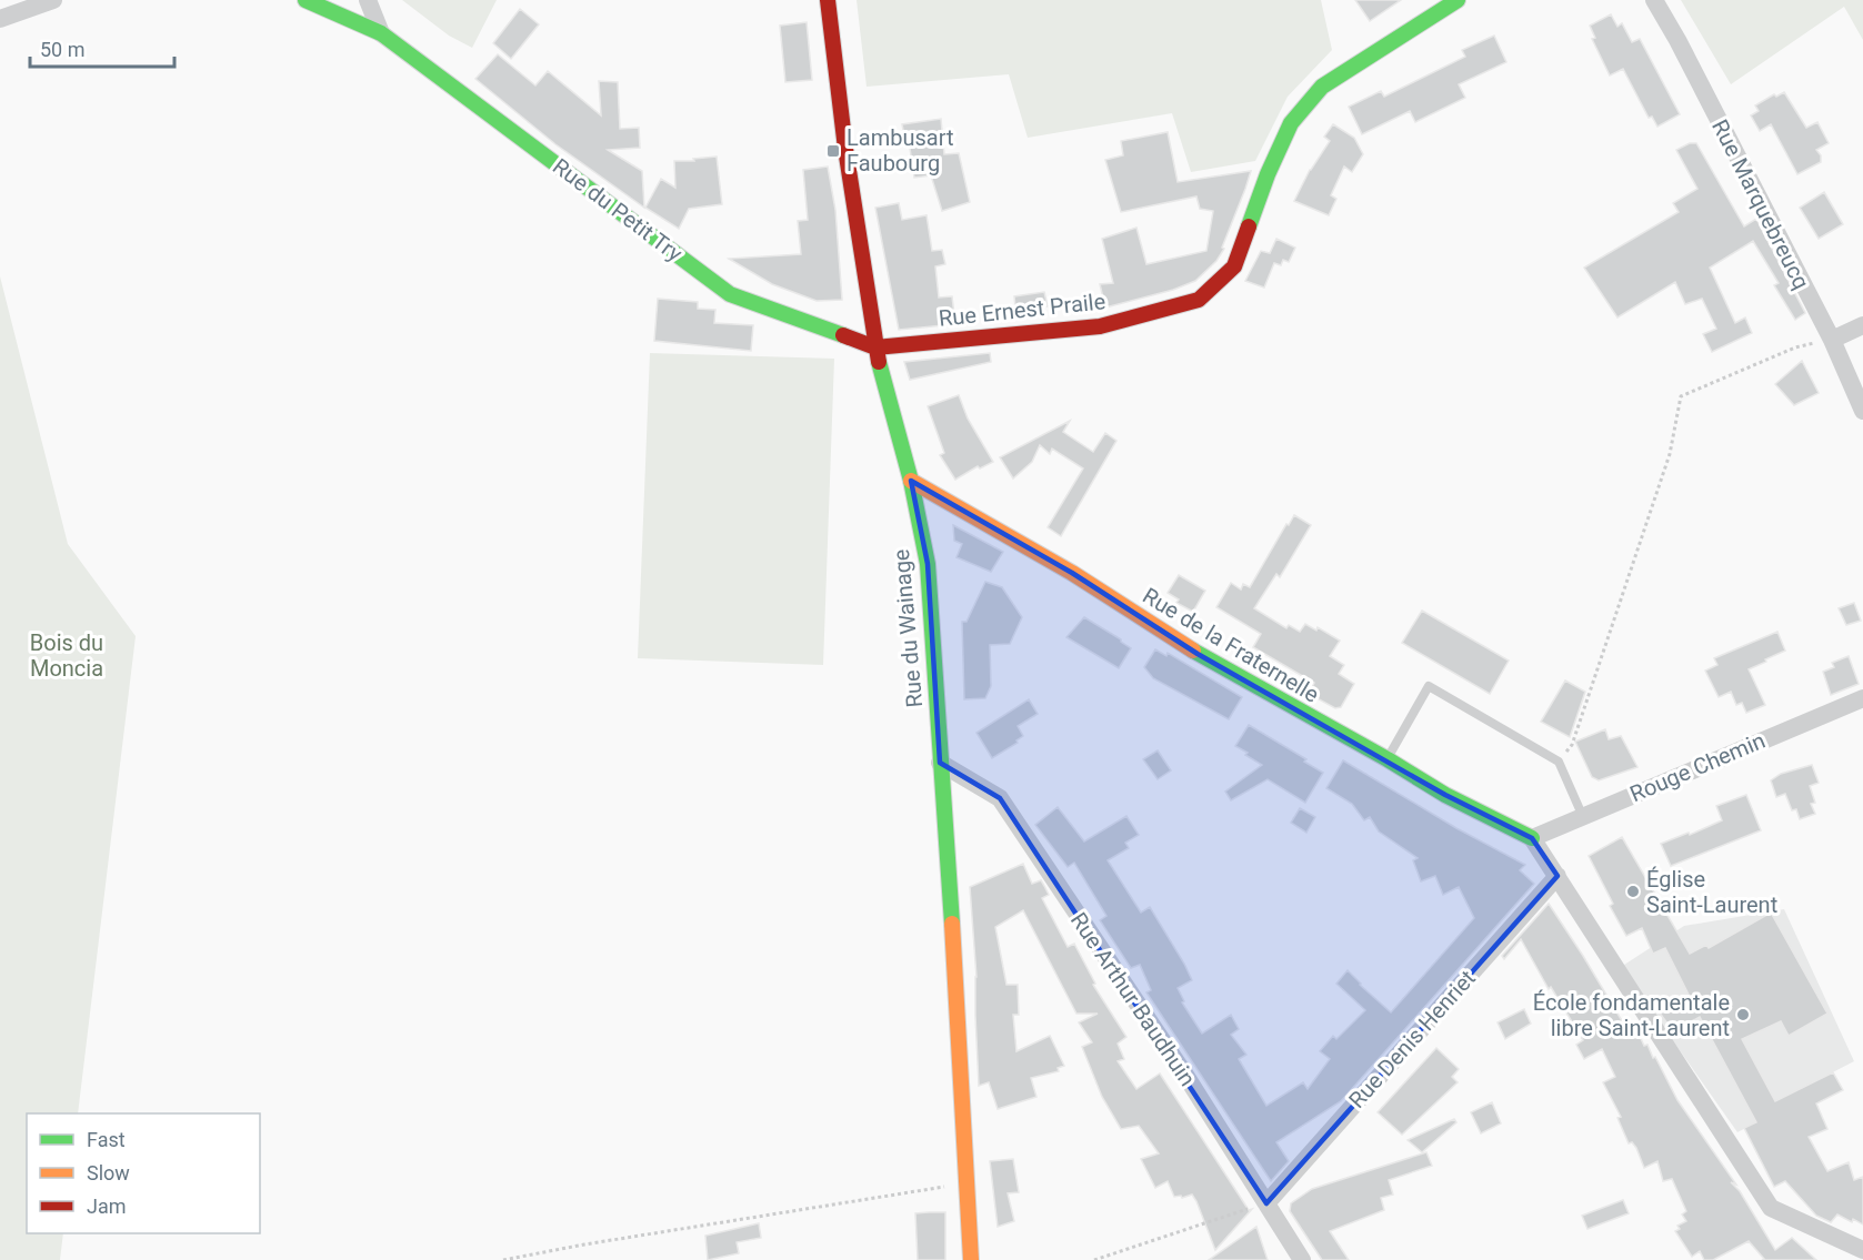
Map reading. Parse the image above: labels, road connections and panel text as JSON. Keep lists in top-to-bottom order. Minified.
{"streets":{"street":["Rue Marquebreucq","Rue du Petit Try","Rue Ernest Praile","Rue du Wainage","Rue de la Fraternelle","Rouge Chemin","Rue Arthur Baudhuin","Rue Denis Henriet"]},"crossings":[["Rue du Petit Try","Rue Ernest Praile"],["Rue du Petit Try","Rue du Wainage"],["Rue Ernest Praile","Rue du Wainage"],["Rue du Wainage","Rue de la Fraternelle"],["Rue du Wainage","Rue Arthur Baudhuin"],["Rue de la Fraternelle","Rouge Chemin"],["Rue Arthur Baudhuin","Rue Denis Henriet"]],"parks":["Bois du Moncia"],"places":{"transit":["Lambusart Faubourg"],"other":["Église Saint-Laurent","École fondamentale libre Saint-Laurent"]},"legend":["Fast","Slow","Jam"],"scale_bar":"50 m"}
